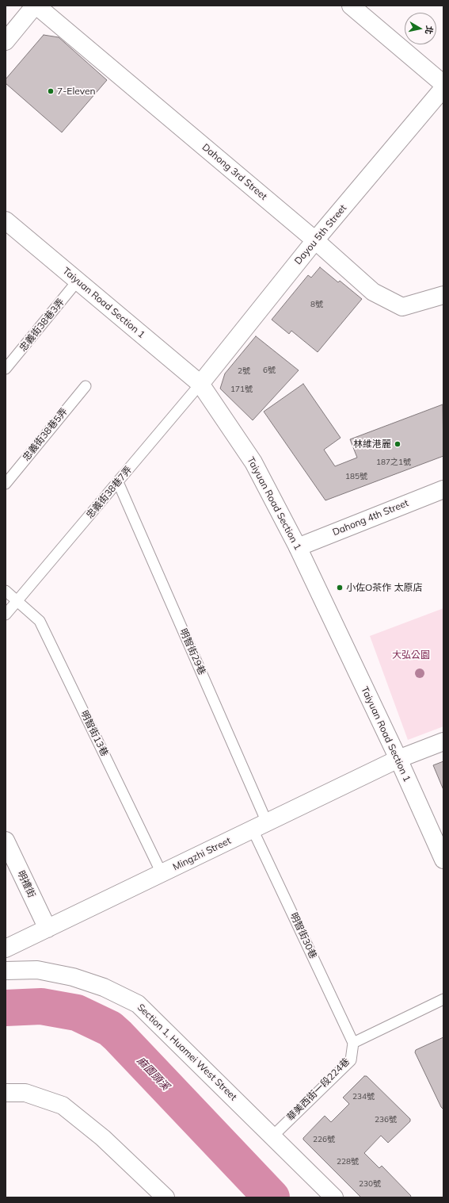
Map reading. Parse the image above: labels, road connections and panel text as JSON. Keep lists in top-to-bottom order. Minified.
{"streets":{"street":["Dahong 3rd Street","Dayou 5th Street","Taiyuan Road Section 1","Dahong 4th Street","Mingzhi Street","明禮街","Section 1, Huamei West Street"],"lane":["忠義街38巷3弄","忠義街38巷5弄","忠義街38巷7弄","明智街29巷","明智街13巷","明智街30巷","華美西街一段224巷"]},"crossings":[["Dahong 3rd Street","Dayou 5th Street"],["Dayou 5th Street","Taiyuan Road Section 1"],["Dayou 5th Street","忠義街38巷7弄"],["Taiyuan Road Section 1","忠義街38巷3弄"],["Taiyuan Road Section 1","忠義街38巷7弄"],["Taiyuan Road Section 1","Dahong 4th Street"],["Taiyuan Road Section 1","Mingzhi Street"],["忠義街38巷7弄","明智街29巷"],["忠義街38巷7弄","明智街13巷"],["明智街29巷","Mingzhi Street"],["明智街29巷","明智街30巷"],["明智街13巷","Mingzhi Street"],["Mingzhi Street","明禮街"],["Mingzhi Street","明智街30巷"],["明智街30巷","華美西街一段224巷"],["Section 1, Huamei West Street","華美西街一段224巷"]],"water":["麻園頭溪"],"parks":["大弘公園"],"places":["7-Eleven","林維港麗","小佐O茶作 太原店"],"house_numbers":["8號","6號","2號","171號","187之1號","185號","234號","236號","226號","228號","230號"],"north":"right"}
